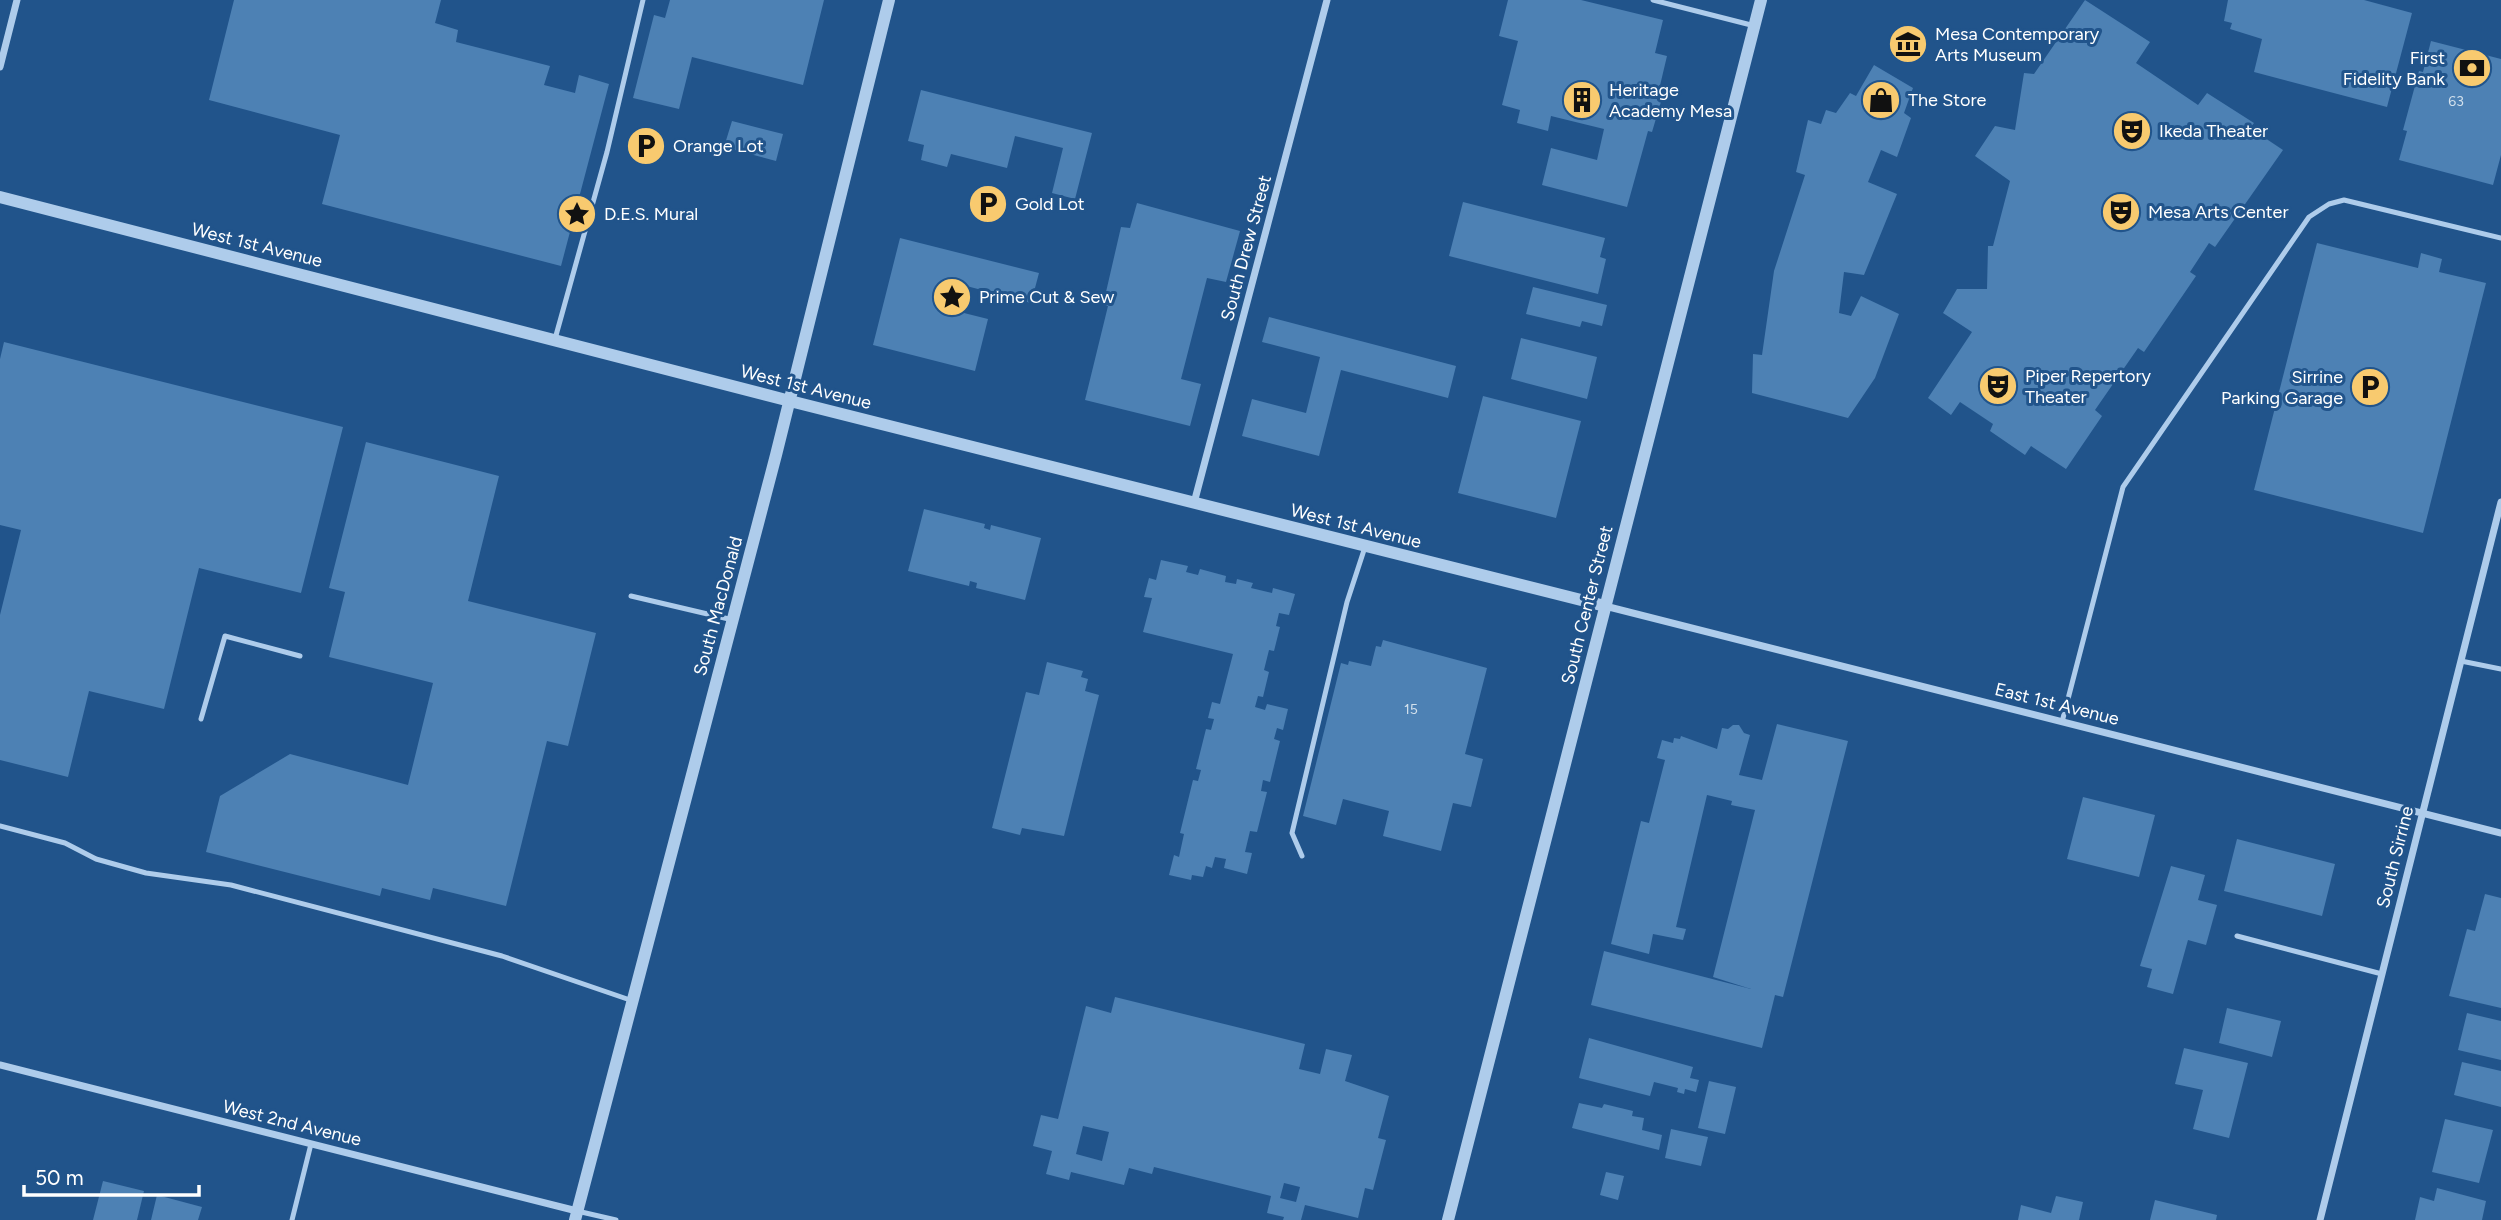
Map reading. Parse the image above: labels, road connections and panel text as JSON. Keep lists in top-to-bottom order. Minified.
{"streets":{"street":["West 1st Avenue","South Drew Street","South Center Street","South MacDonald","East 1st Avenue","South Sirrine","West 2nd Avenue"]},"crossings":[["West 1st Avenue","South Drew Street"],["West 1st Avenue","South Center Street"],["West 1st Avenue","South MacDonald"],["West 1st Avenue","East 1st Avenue"],["South Center Street","East 1st Avenue"],["South MacDonald","West 2nd Avenue"],["East 1st Avenue","South Sirrine"]],"places":{"museum":["Mesa Contemporary Arts Museum"],"bank":["First Fidelity Bank"],"building":["Heritage Academy Mesa"],"shop":["The Store"],"theatre":["Ikeda Theater","Mesa Arts Center","Piper Repertory Theater"],"parking":["Orange Lot","Gold Lot","Sirrine Parking Garage"],"place":["D.E.S. Mural","Prime Cut & Sew"]},"house_numbers":["63","15"],"scale_bar":"50 m"}
